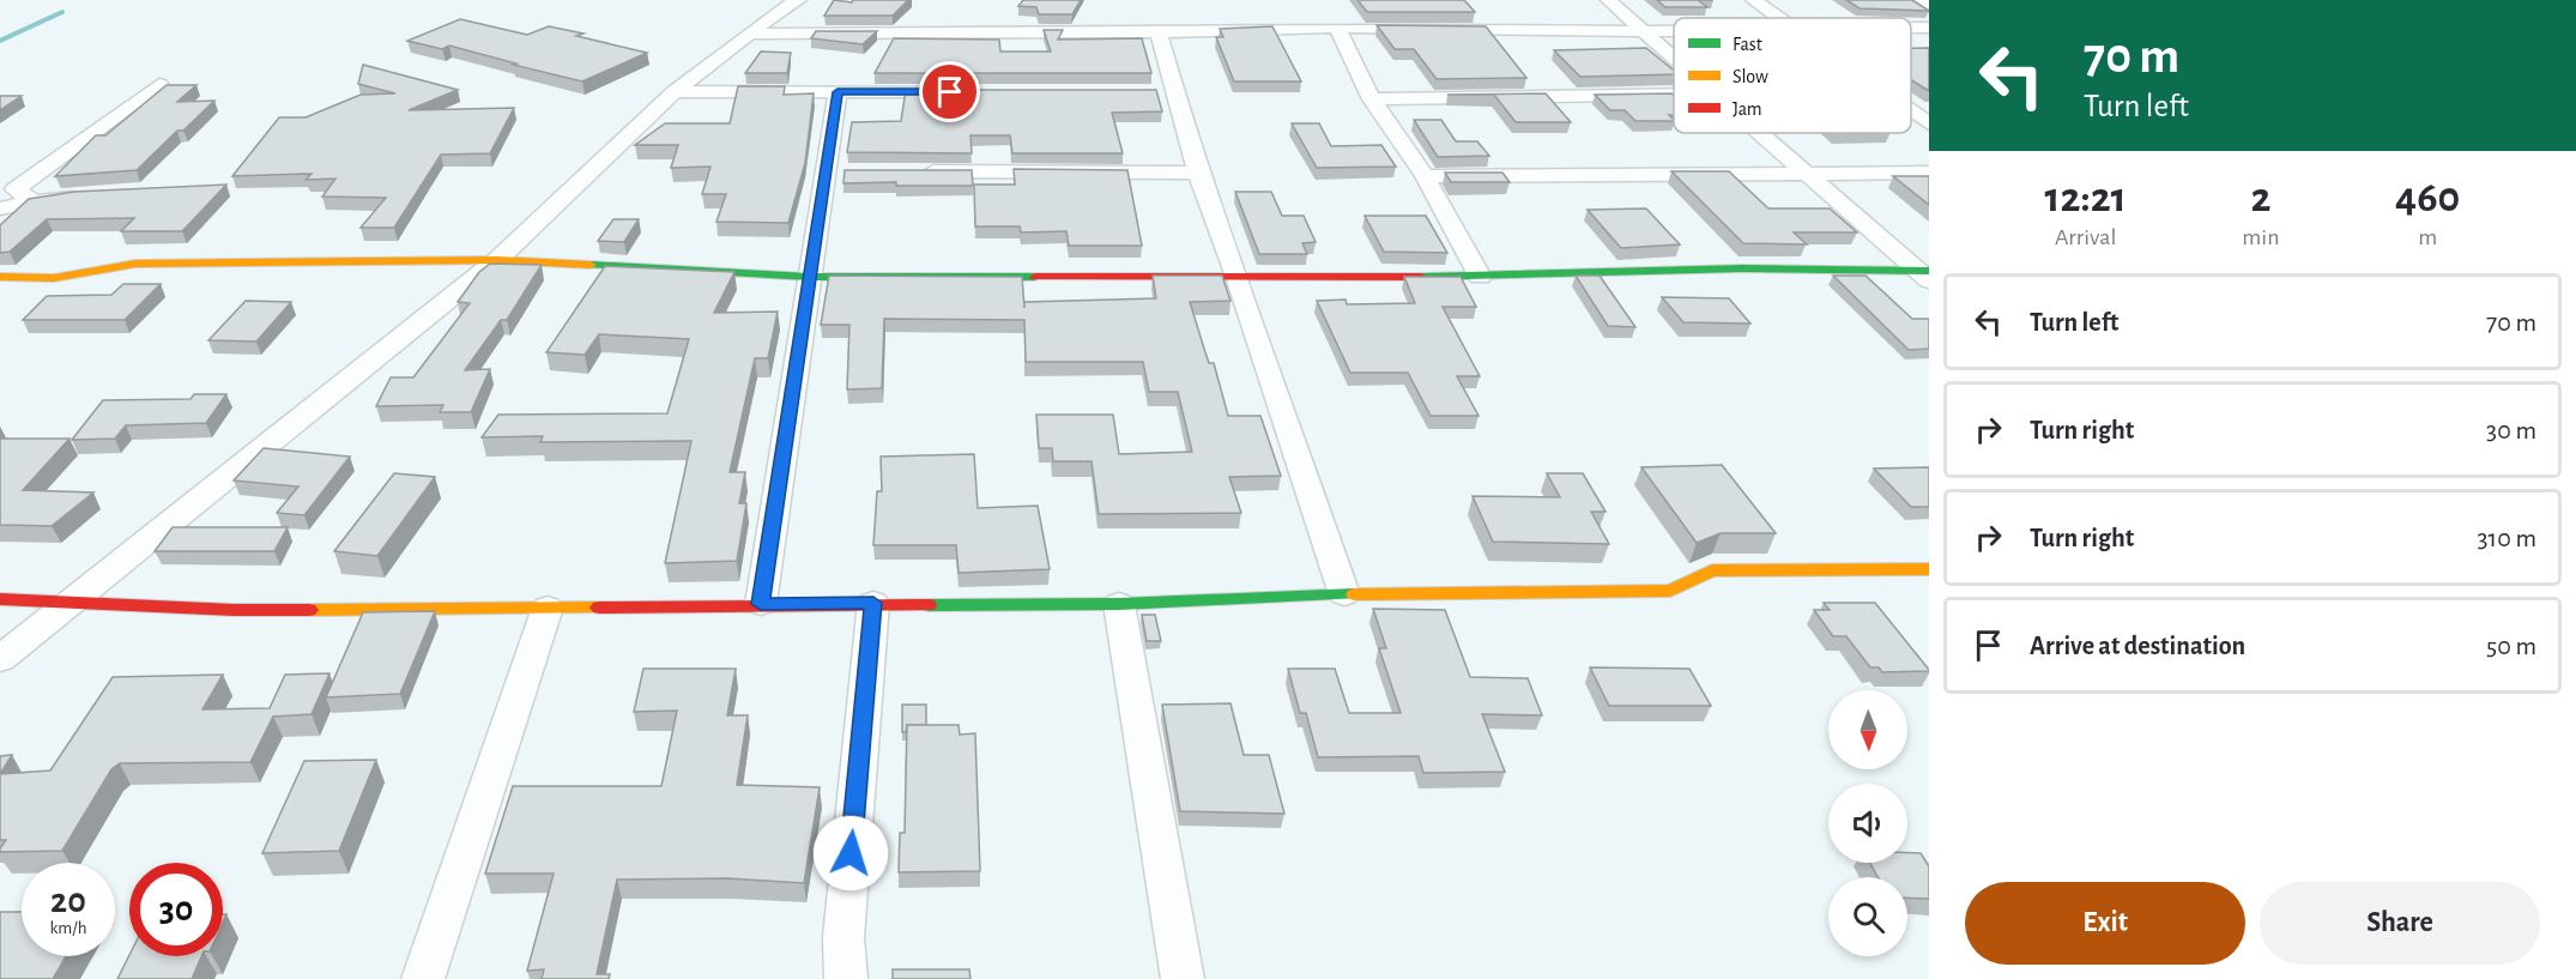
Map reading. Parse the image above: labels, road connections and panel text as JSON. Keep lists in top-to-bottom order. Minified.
{"legend":["Fast","Slow","Jam"],"north":"bottom","page":{"turn":["70 m","Turn left"],"eta":["12:21","Arrival","2","min","460","m"],"list":[{"name":"Turn left","value":"70 m"},{"name":"Turn right","value":"30 m"},{"name":"Turn right","value":"310 m"},{"name":"Arrive at destination","value":"50 m"}],"speed":"20 km/h","limit":"30","buttons":["Exit","Share"]}}
